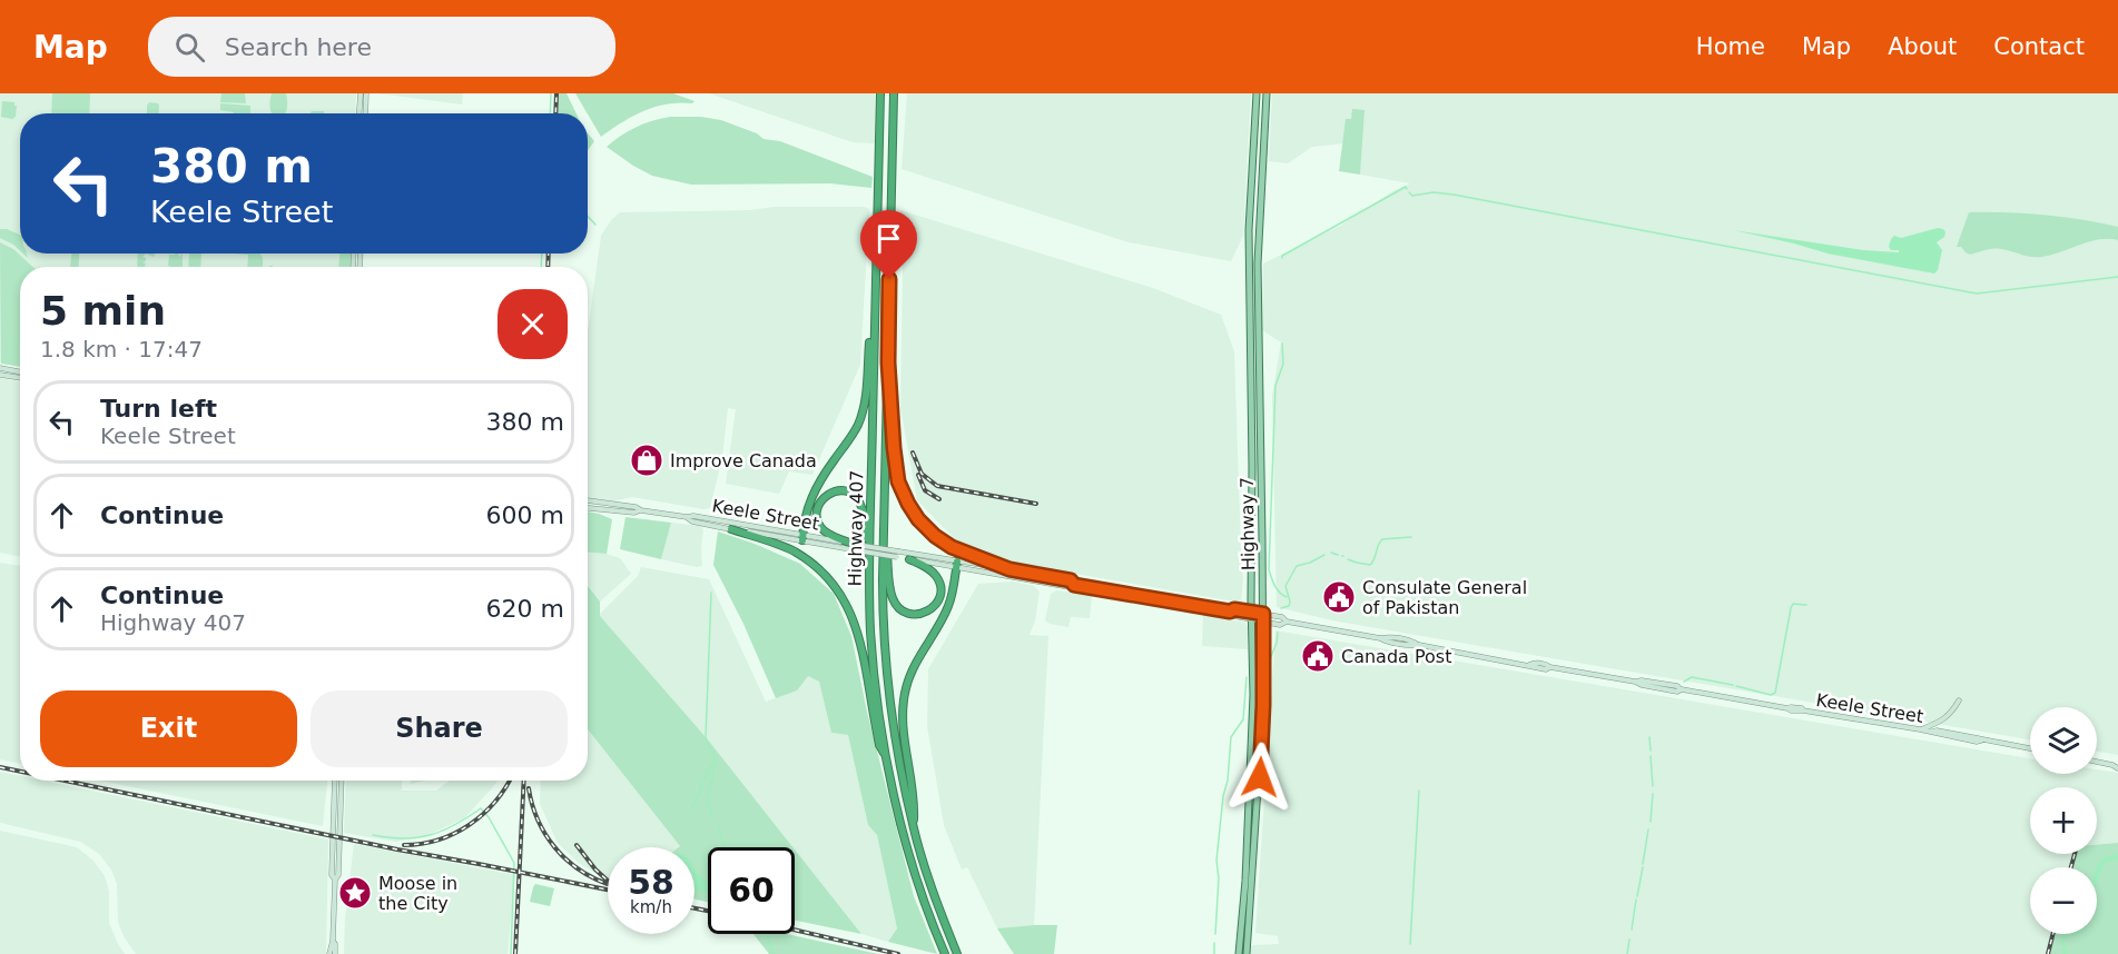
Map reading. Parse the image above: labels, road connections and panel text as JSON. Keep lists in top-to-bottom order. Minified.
{"streets":{"highway":["Highway 407"],"main road":["Keele Street","Highway 7"]},"crossings":[["Keele Street","Highway 7"]],"places":{"shop":["Improve Canada"],"public building":["Consulate General of Pakistan","Canada Post"],"place":["Moose in the City"]},"page":{"header":"Map","search":"Search here","nav":["Home","Map","About","Contact"],"turn":["380 m","Keele Street"],"heading":["5 min","1.8 km · 17:47"],"list":[{"name":"Turn left","note":"Keele Street","value":"380 m"},{"name":"Continue","value":"600 m"},{"name":"Continue","note":"Highway 407","value":"620 m"}],"buttons":["Exit","Share"],"map_buttons":["+","−"],"speed":"58 km/h","limit":"60"}}
